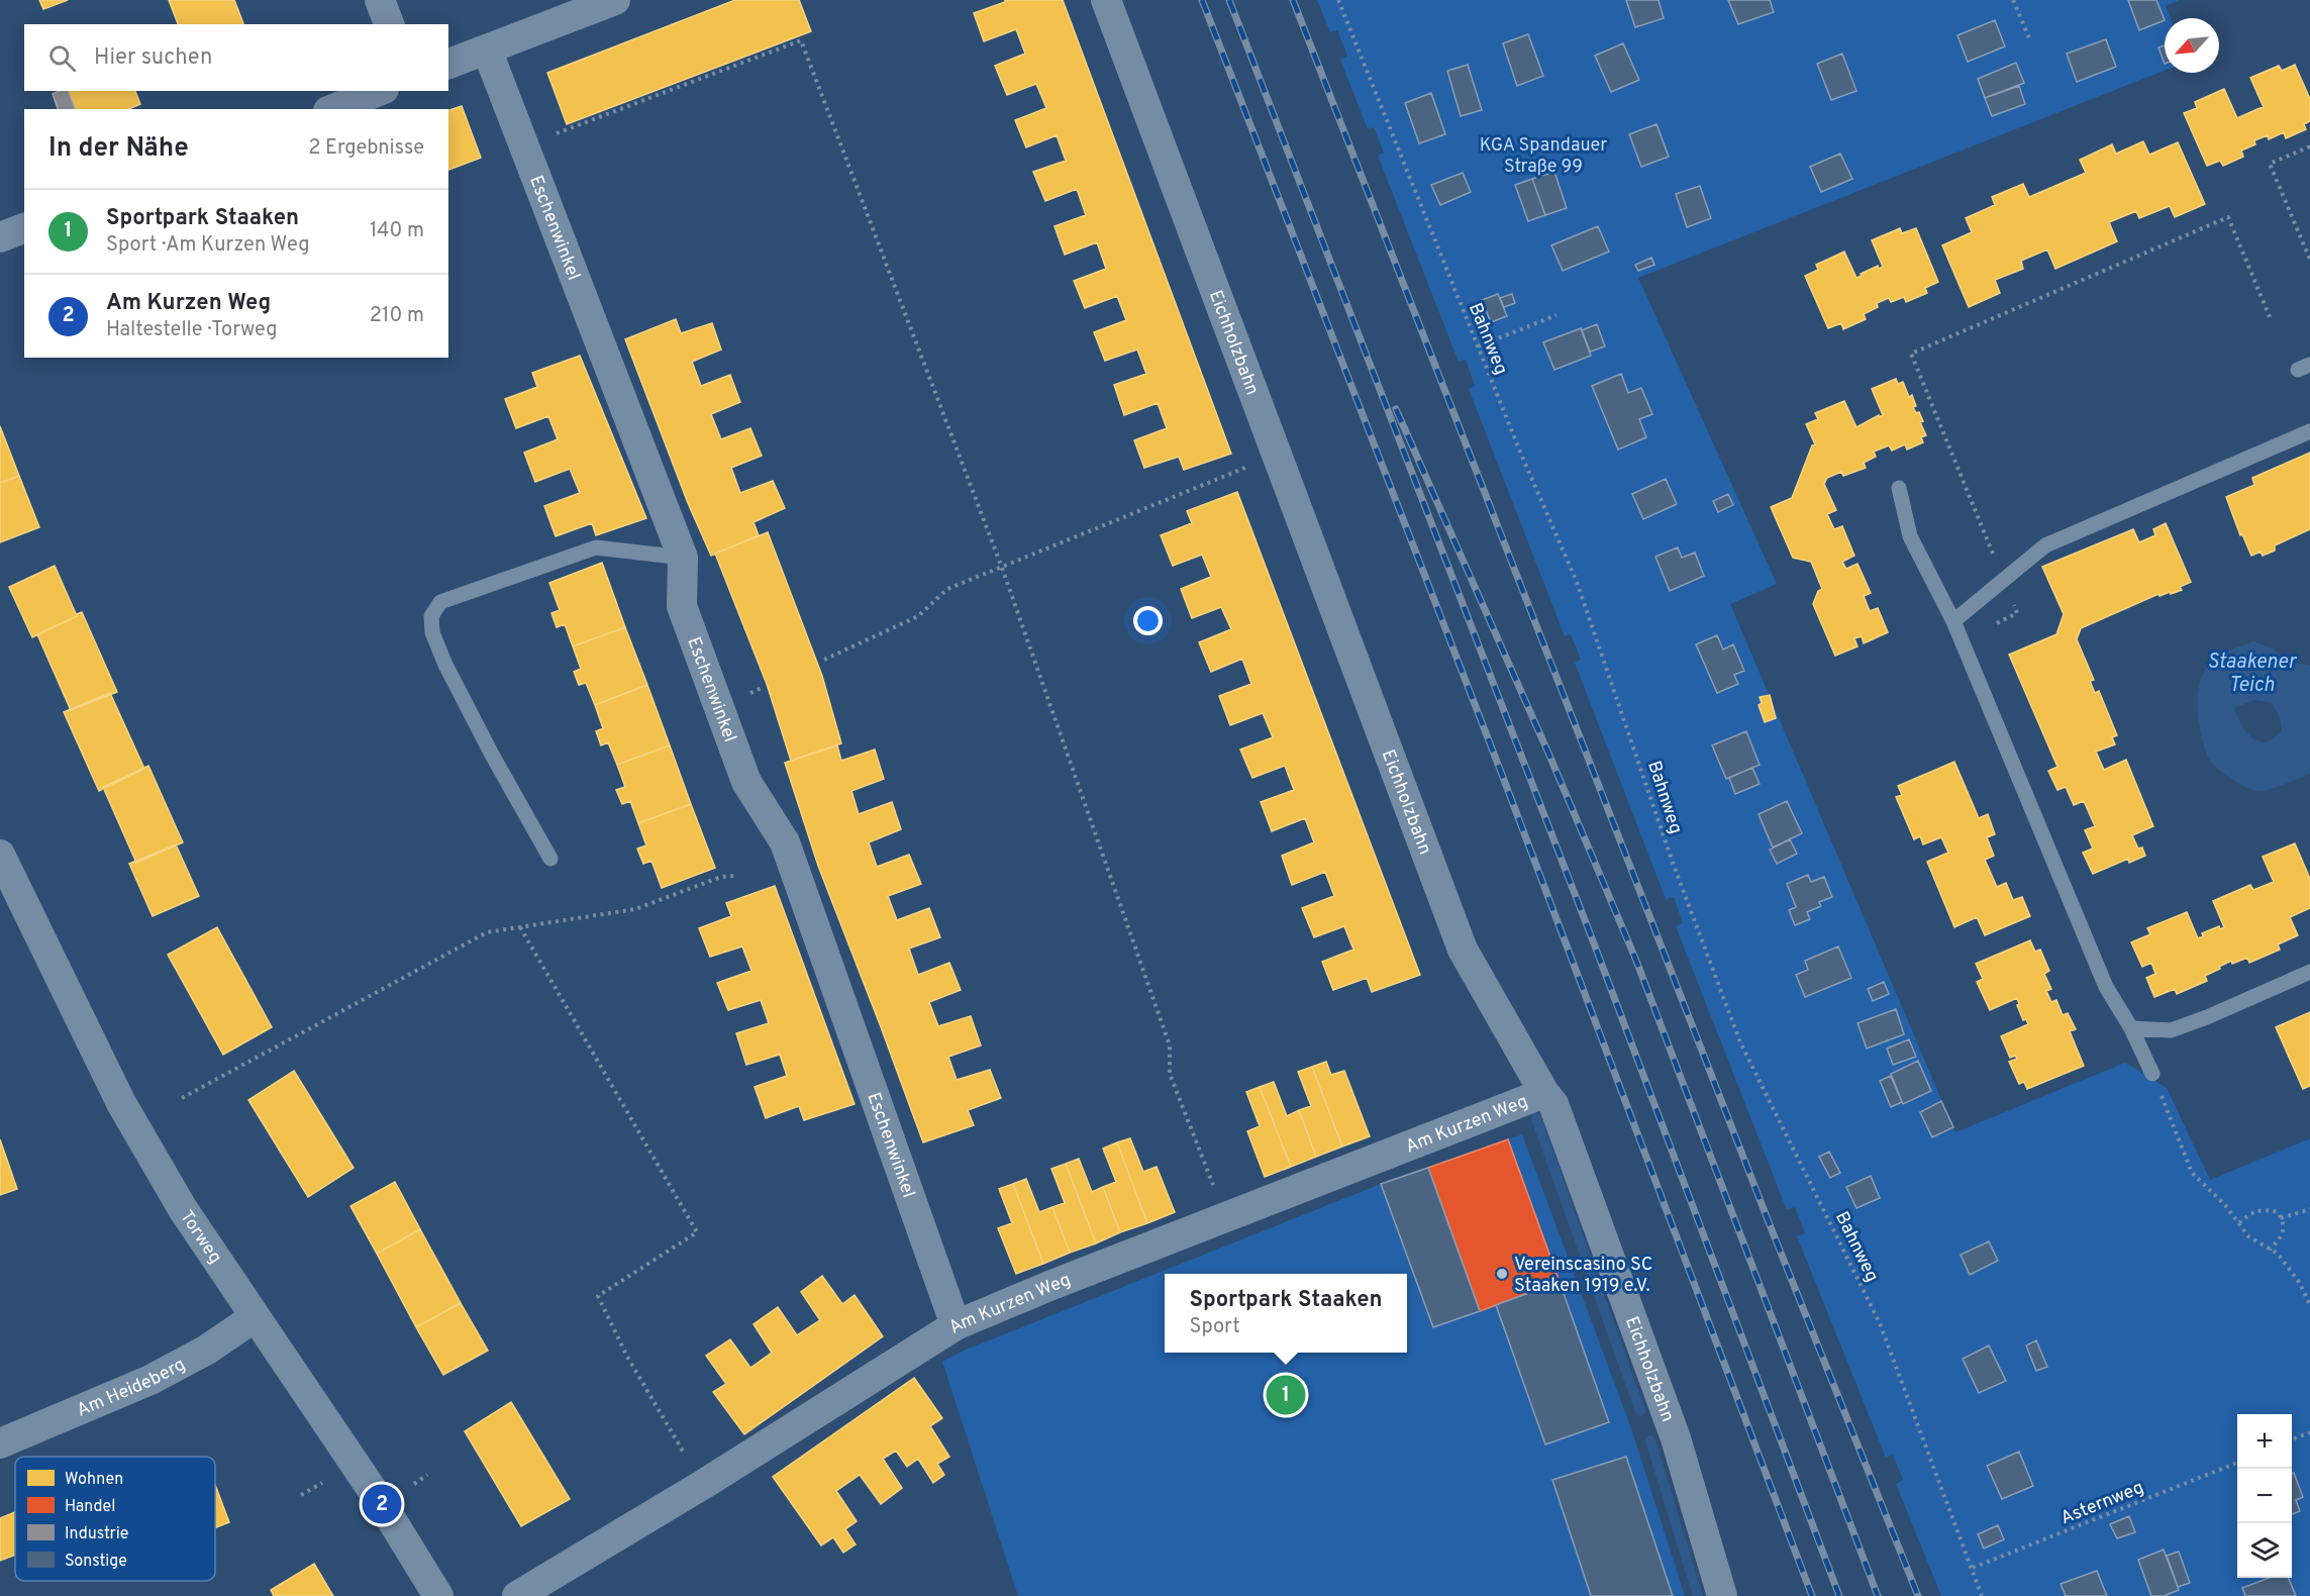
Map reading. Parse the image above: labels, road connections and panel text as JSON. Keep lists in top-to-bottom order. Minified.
{"streets":{"street":["Eschenwinkel","Eichholzbahn","Am Kurzen Weg","Torweg","Am Heideberg"],"path":["Bahnweg","Asternweg"]},"crossings":[["Eschenwinkel","Am Kurzen Weg"],["Bahnweg","Asternweg"],["Eichholzbahn","Am Kurzen Weg"],["Torweg","Am Heideberg"]],"water":["Staakener Teich"],"parks":["KGA Spandauer Straße 99"],"places":["Vereinscasino SC Staaken 1919 e.V."],"legend":["Wohnen","Handel","Industrie","Sonstige"],"north":"bottom left","page":{"search":"Hier suchen","heading":["In der Nähe","2 Ergebnisse"],"list":[{"mark":"1","name":"Sportpark Staaken","note":"Sport · Am Kurzen Weg","value":"140 m"},{"mark":"2","name":"Am Kurzen Weg","note":"Haltestelle · Torweg","value":"210 m"}],"popup":["Sportpark Staaken","Sport"],"pins":["1","2"],"map_buttons":["+","−"]}}
